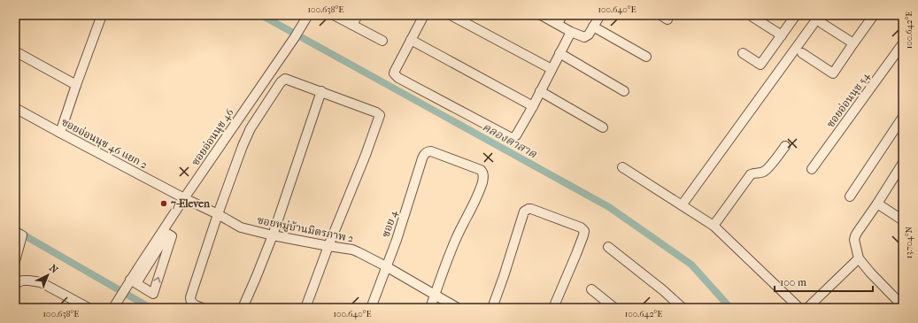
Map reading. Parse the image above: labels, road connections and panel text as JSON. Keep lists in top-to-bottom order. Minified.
{"streets":{"street":["ซอยอ่อนนุช 54","ซอยอ่อนนุช 46","ซอยอ่อนนุช 46 แยก 2","ซอย 4","ซอยหมู่บ้านมิตรภาพ 2"]},"crossings":[["ซอยอ่อนนุช 46","ซอยอ่อนนุช 46 แยก 2"],["ซอยอ่อนนุช 46","ซอยหมู่บ้านมิตรภาพ 2"],["ซอยอ่อนนุช 46 แยก 2","ซอยหมู่บ้านมิตรภาพ 2"],["ซอย 4","ซอยหมู่บ้านมิตรภาพ 2"]],"water":["คลองตาสาด"],"places":["7-Eleven"],"scale_bar":"100 m","north":"top right","coordinates":["100.638°E","100.640°E","100.642°E","13.704°N"]}
